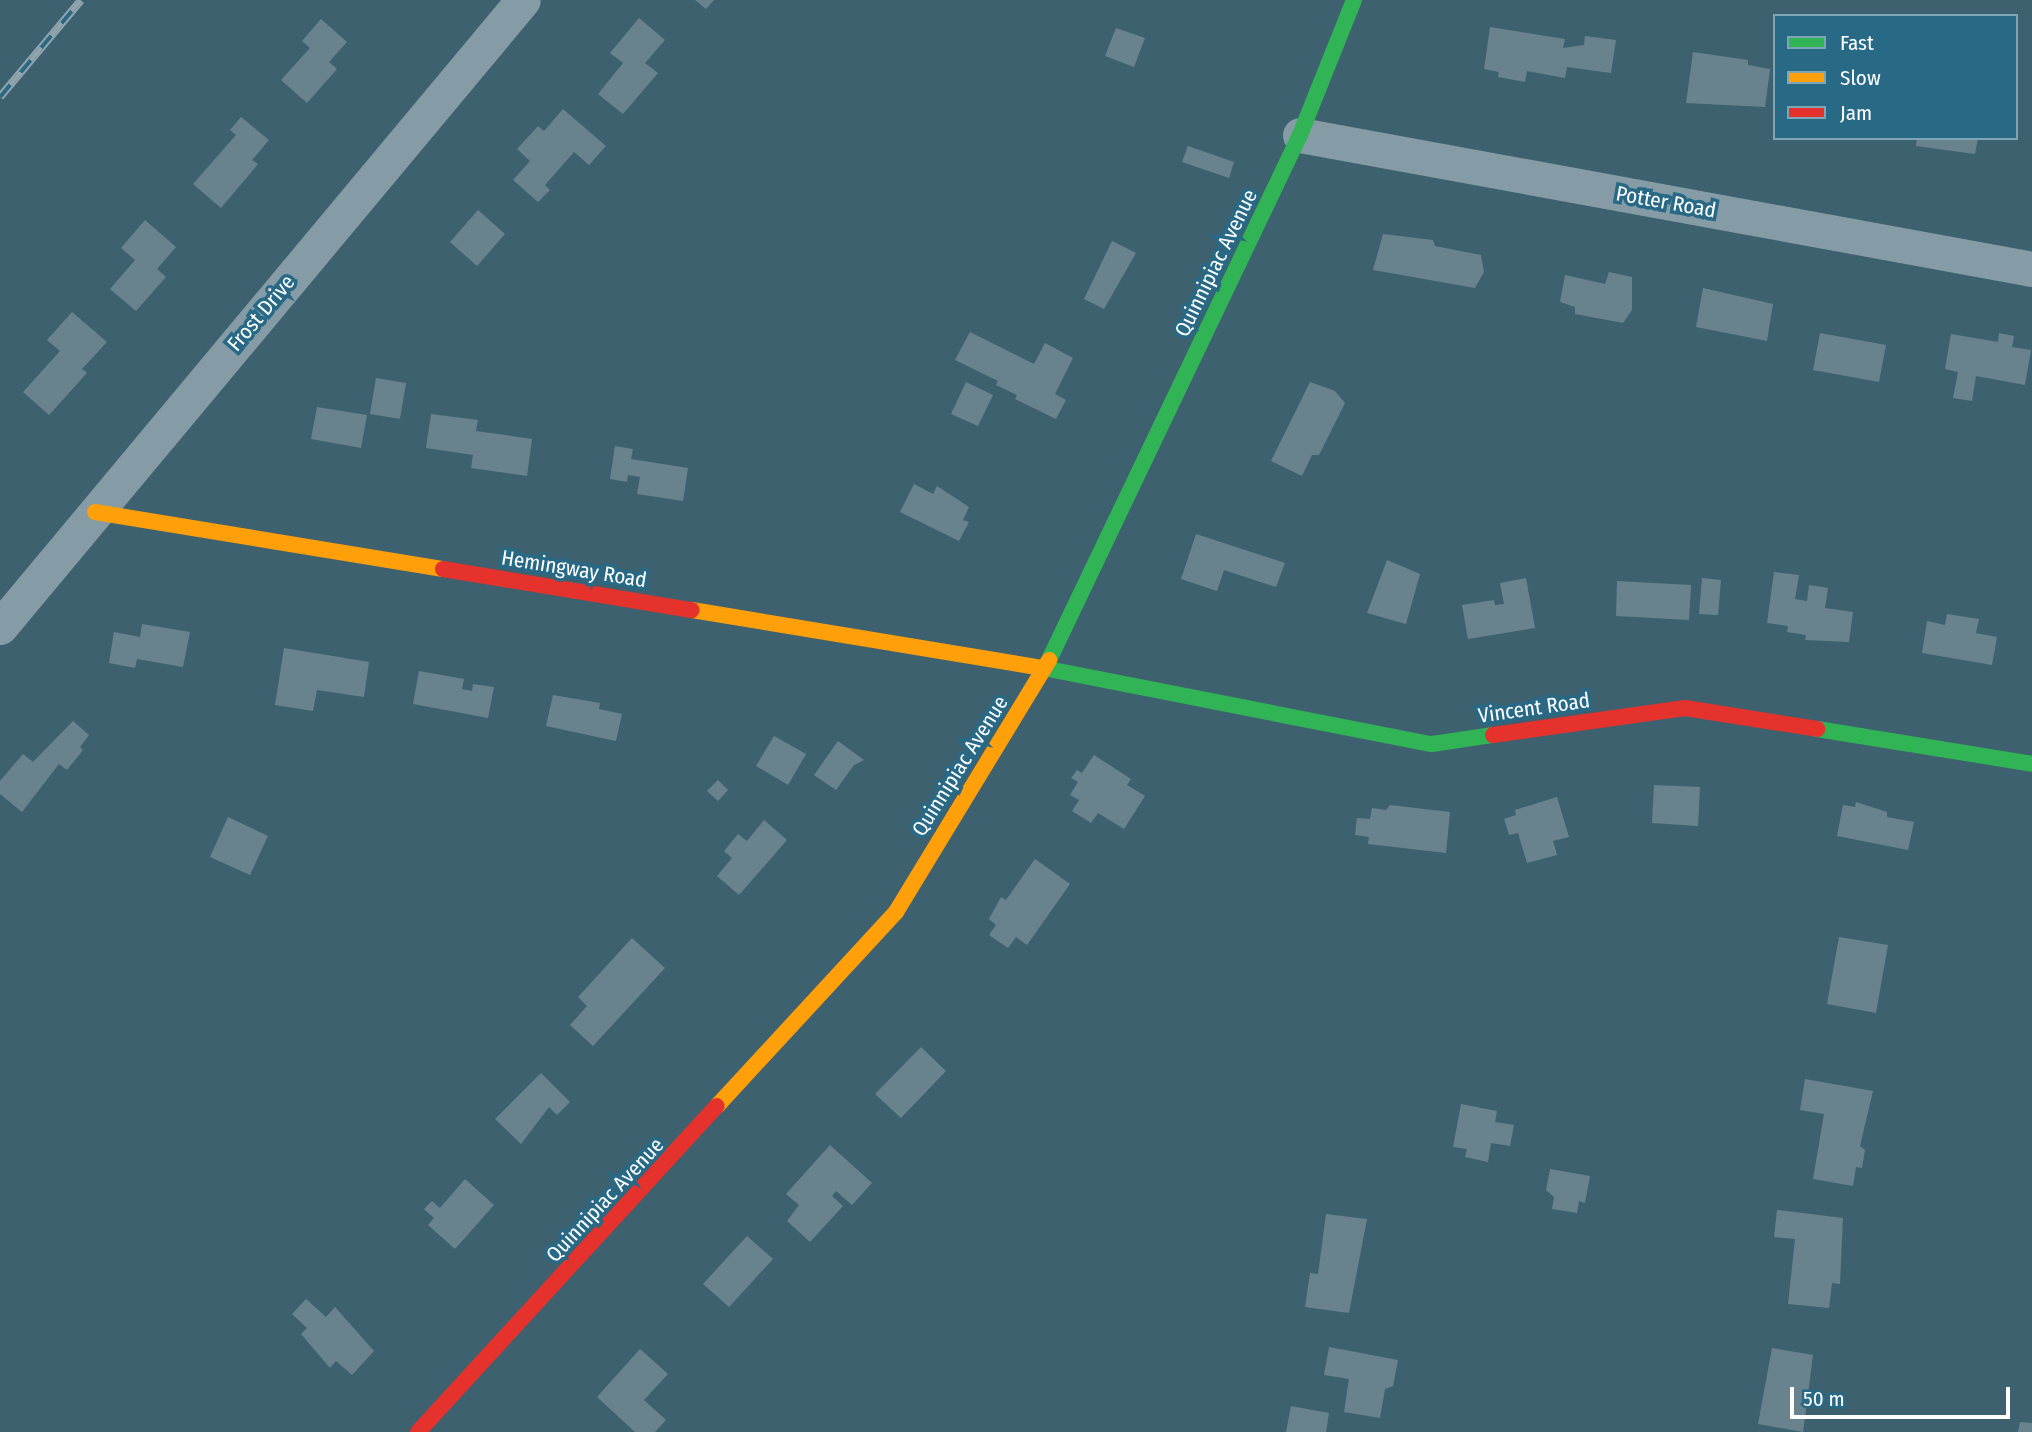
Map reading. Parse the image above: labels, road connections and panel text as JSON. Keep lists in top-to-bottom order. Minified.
{"streets":{"street":["Potter Road","Quinnipiac Avenue","Frost Drive","Hemingway Road","Vincent Road"]},"crossings":[["Potter Road","Quinnipiac Avenue"],["Quinnipiac Avenue","Hemingway Road"],["Quinnipiac Avenue","Vincent Road"],["Frost Drive","Hemingway Road"],["Hemingway Road","Vincent Road"]],"legend":["Fast","Slow","Jam"],"scale_bar":"50 m"}
